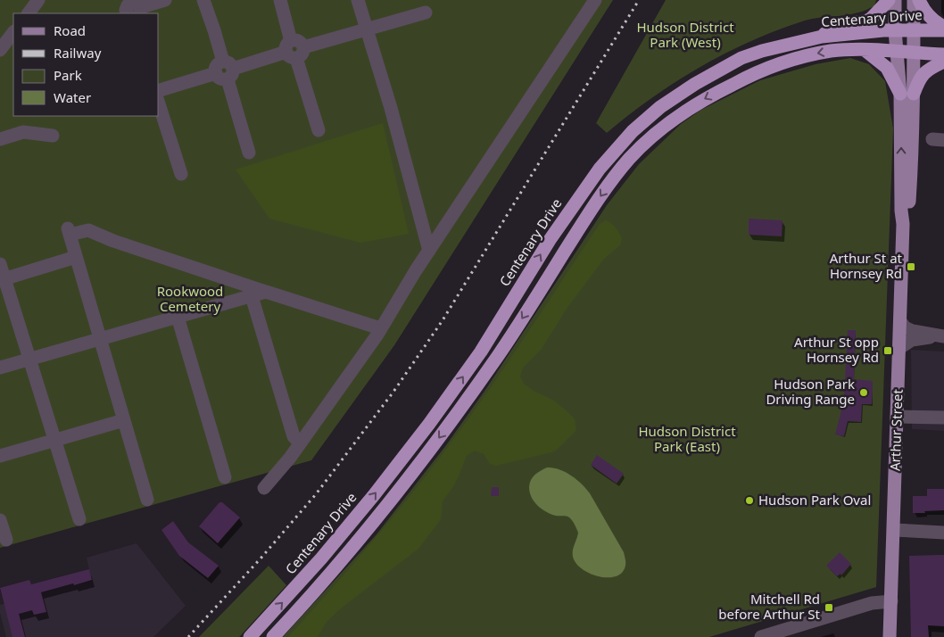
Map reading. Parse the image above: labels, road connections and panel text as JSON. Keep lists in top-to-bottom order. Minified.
{"streets":{"highway":["Centenary Drive"],"main road":["Arthur Street"]},"crossings":[["Centenary Drive","Arthur Street"]],"parks":["Hudson District Park (West)","Rookwood Cemetery","Hudson District Park (East)"],"places":{"transit":["Arthur St at Hornsey Rd","Arthur St opp Hornsey Rd","Mitchell Rd before Arthur St"],"other":["Hudson Park Driving Range","Hudson Park Oval"]},"legend":["Road","Railway","Park","Water"]}
